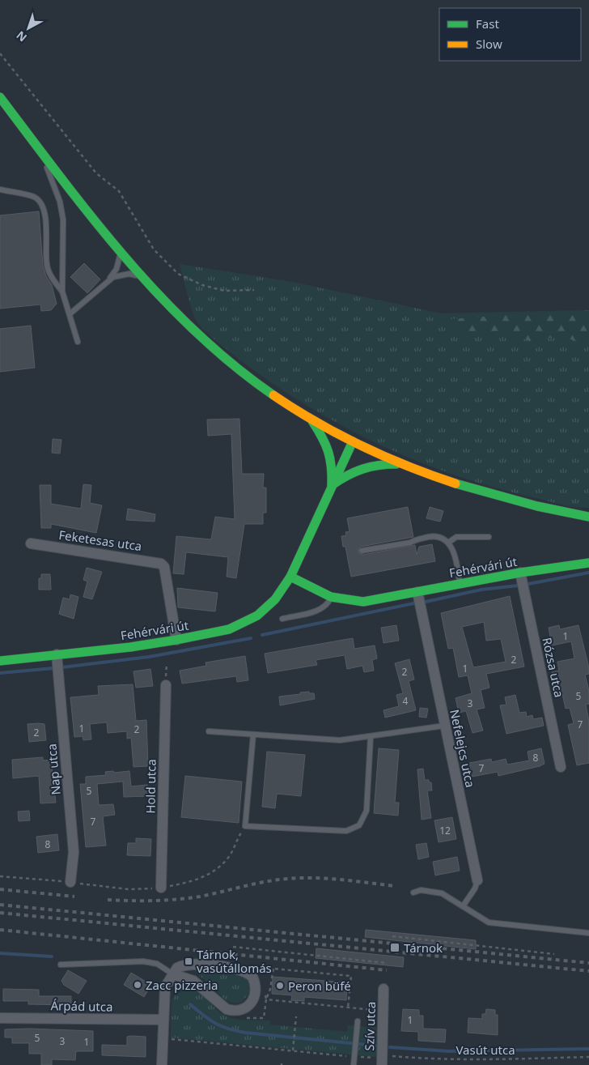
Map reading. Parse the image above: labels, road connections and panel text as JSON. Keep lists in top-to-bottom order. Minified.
{"streets":{"main road":["Fehérvári út"],"street":["Feketesas utca","Rózsa utca","Nefelejcs utca","Nap utca","Hold utca","Árpád utca","Szív utca"],"path":["Vasút utca"]},"crossings":[["Feketesas utca","Fehérvári út"],["Fehérvári út","Rózsa utca"],["Fehérvári út","Nefelejcs utca"],["Fehérvári út","Nap utca"],["Szív utca","Vasút utca"]],"places":{"transit":["Tárnok","Tárnok, vasútállomás"],"other":["Zacc pizzeria","Peron büfé"]},"house_numbers":["1","2","1","2","5","4","3","7","1","2","2","8","7","5","7","12","8","1","5","3","1"],"legend":["Fast","Slow"],"north":"bottom left"}
